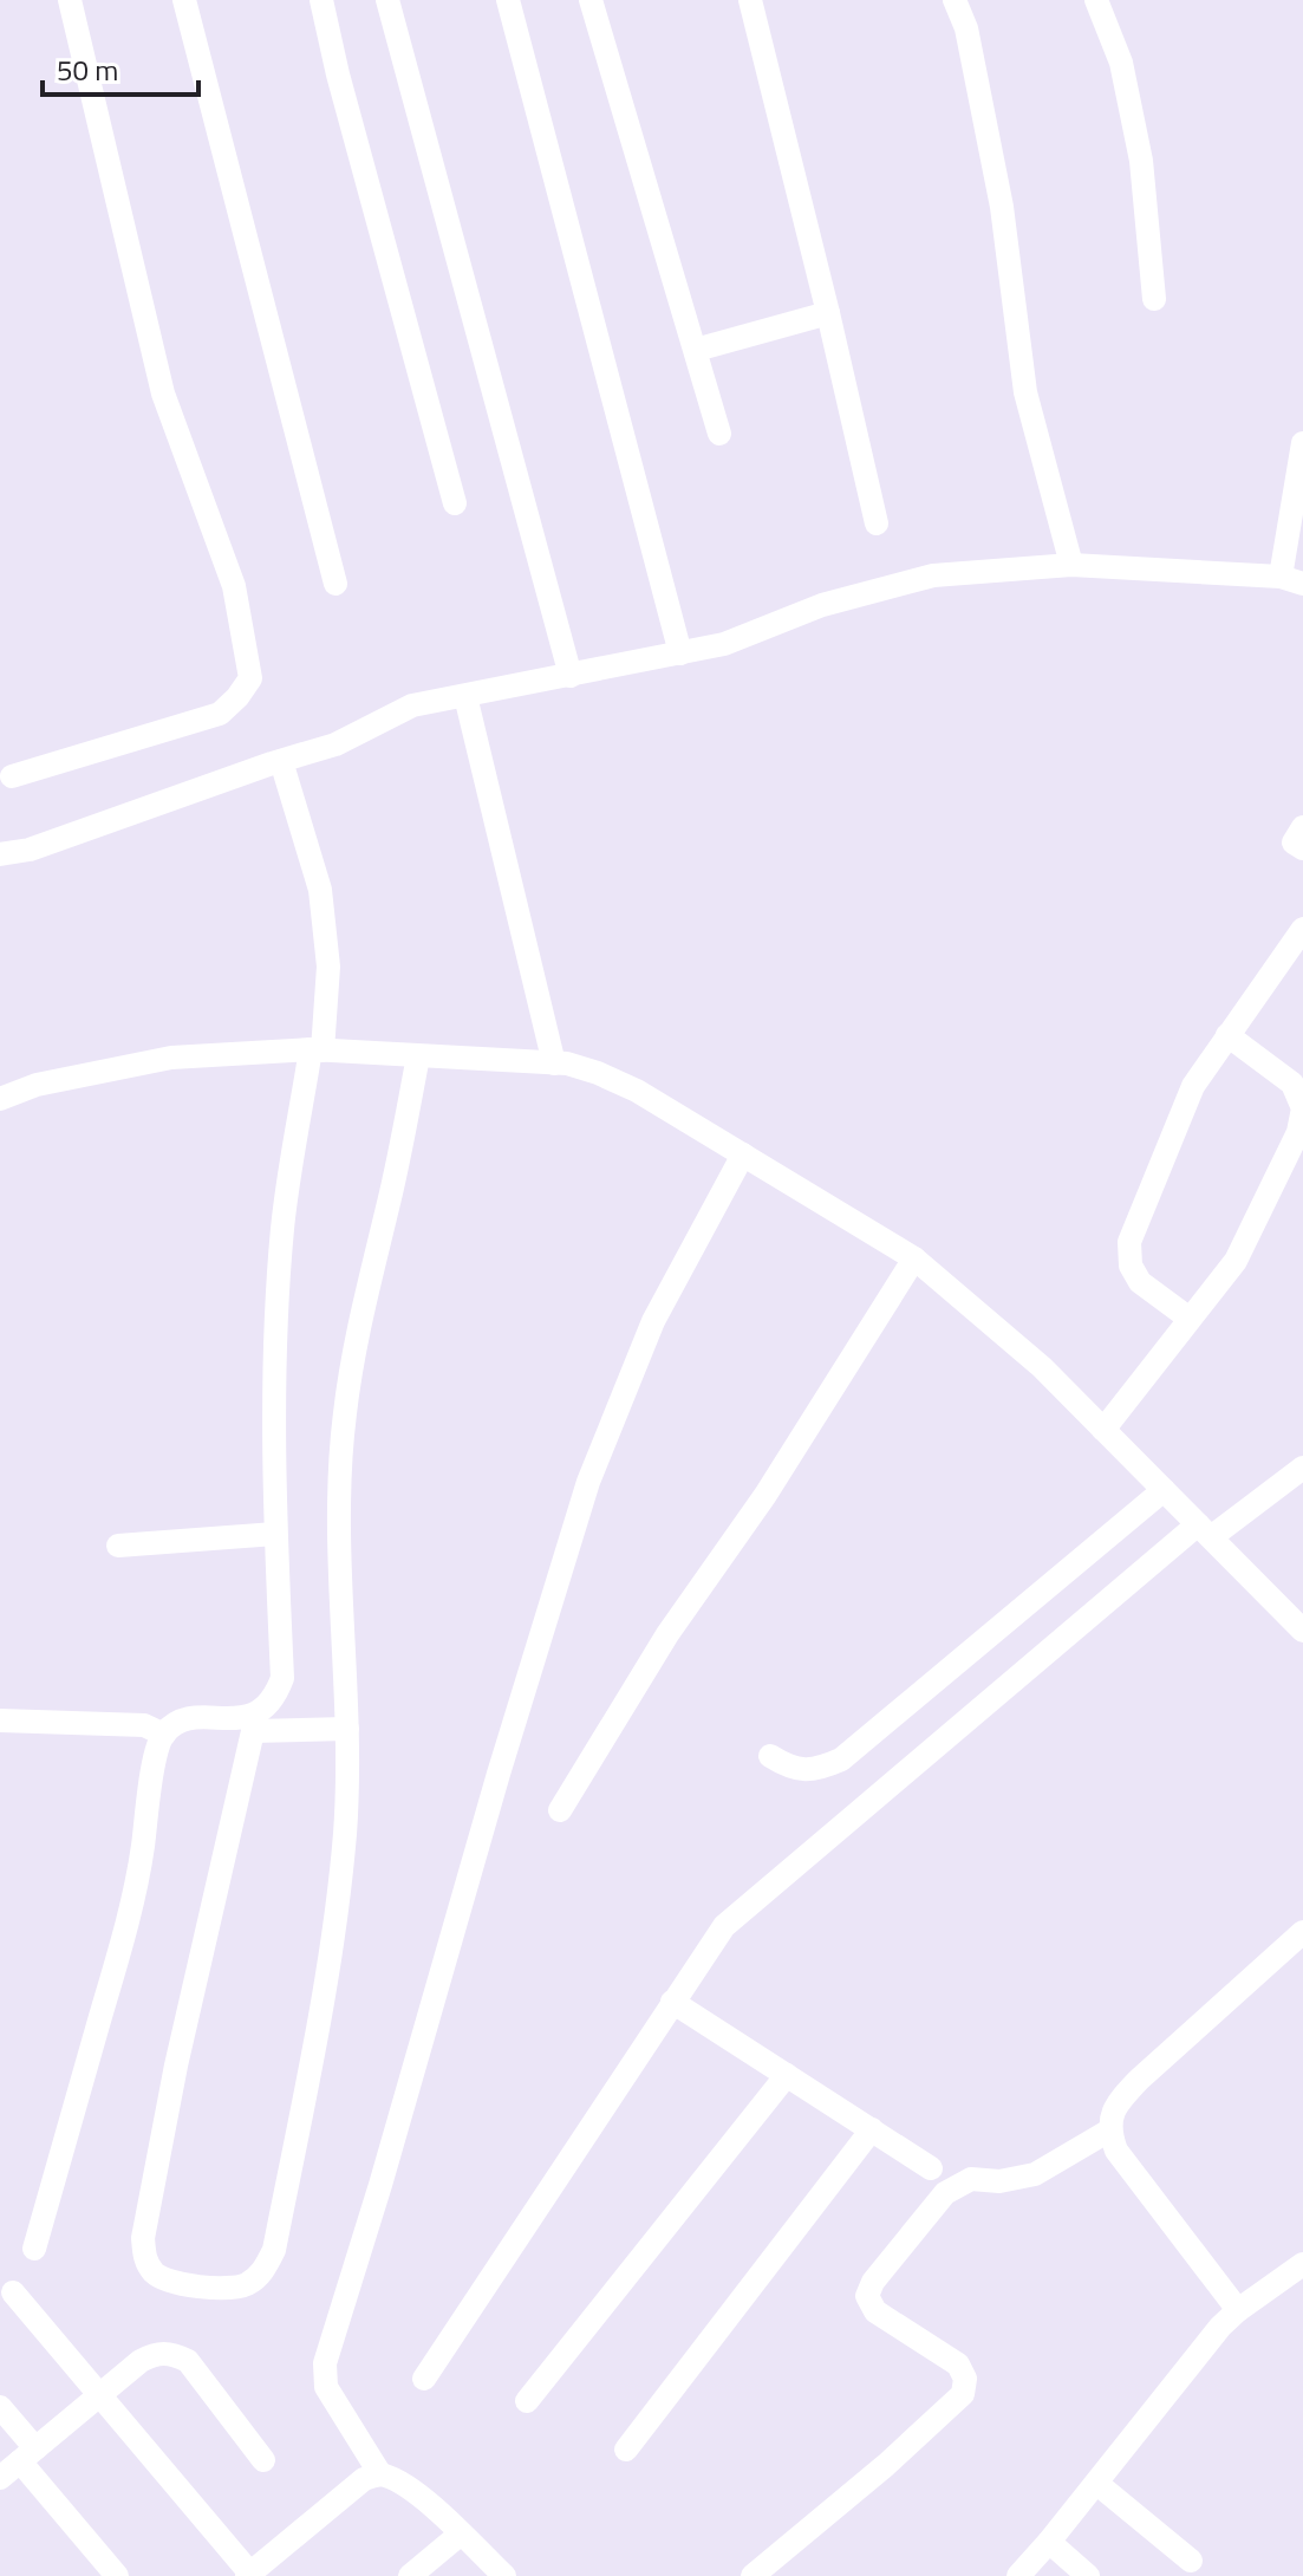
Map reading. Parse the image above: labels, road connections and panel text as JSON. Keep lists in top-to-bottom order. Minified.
{"scale_bar":"50 m"}
